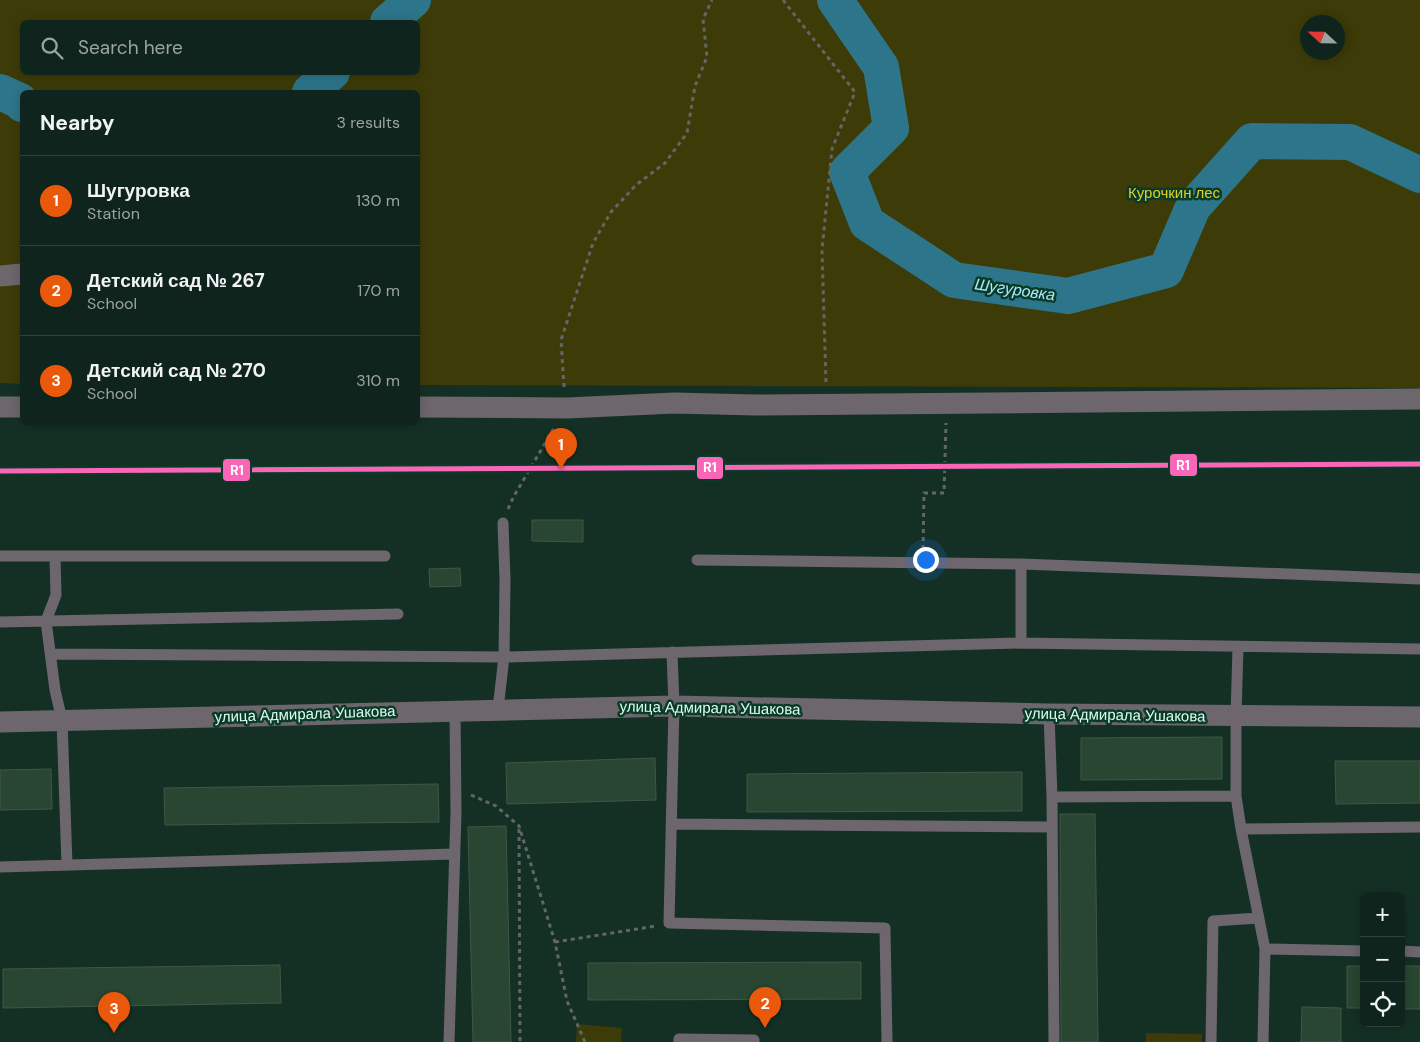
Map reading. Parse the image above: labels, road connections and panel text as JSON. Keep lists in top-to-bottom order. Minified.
{"streets":{"street":["улица Адмирала Ушакова"]},"water":["Шугуровка"],"parks":["Курочкин лес"],"lines":["transit line R1"],"north":"left","page":{"search":"Search here","heading":["Nearby","3 results"],"list":[{"mark":"1","name":"Шугуровка","note":"Station","value":"130 m"},{"mark":"2","name":"Детский сад № 267","note":"School","value":"170 m"},{"mark":"3","name":"Детский сад № 270","note":"School","value":"310 m"}],"pins":["1","2","3"],"map_buttons":["+","−"]}}
